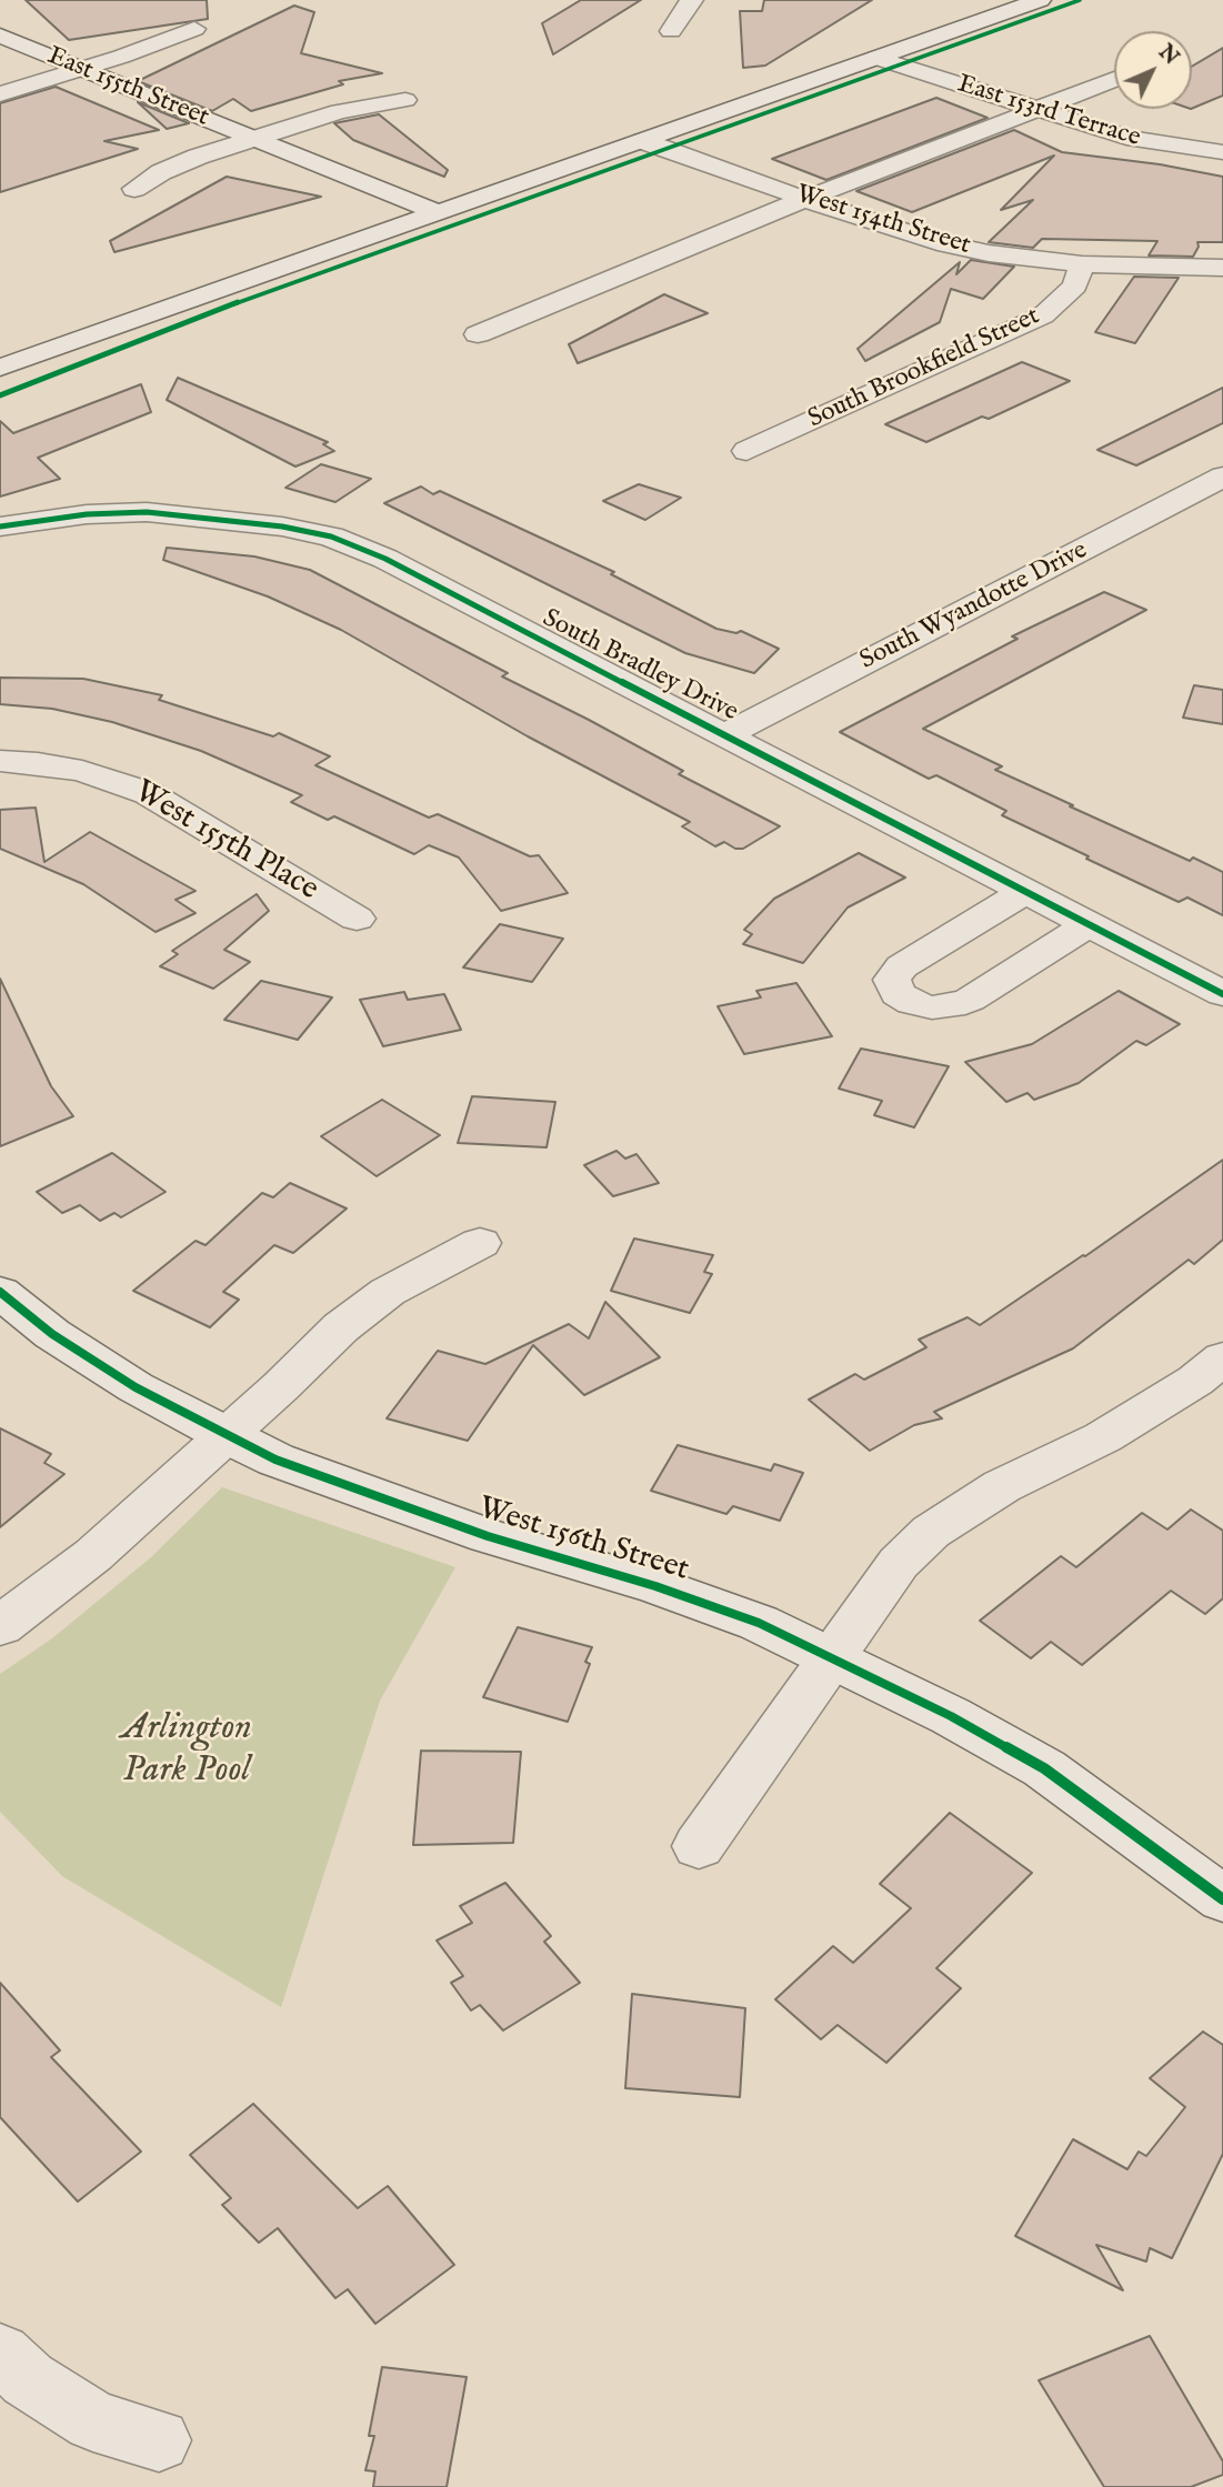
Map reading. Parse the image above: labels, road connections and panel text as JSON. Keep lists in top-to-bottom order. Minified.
{"streets":{"street":["East 155th Street","East 153rd Terrace","West 154th Street","South Brookfield Street","South Wyandotte Drive","South Bradley Drive","West 155th Place","West 156th Street"]},"crossings":[["West 154th Street","South Brookfield Street"],["South Wyandotte Drive","South Bradley Drive"]],"parks":["Arlington Park Pool"],"north":"top right"}
